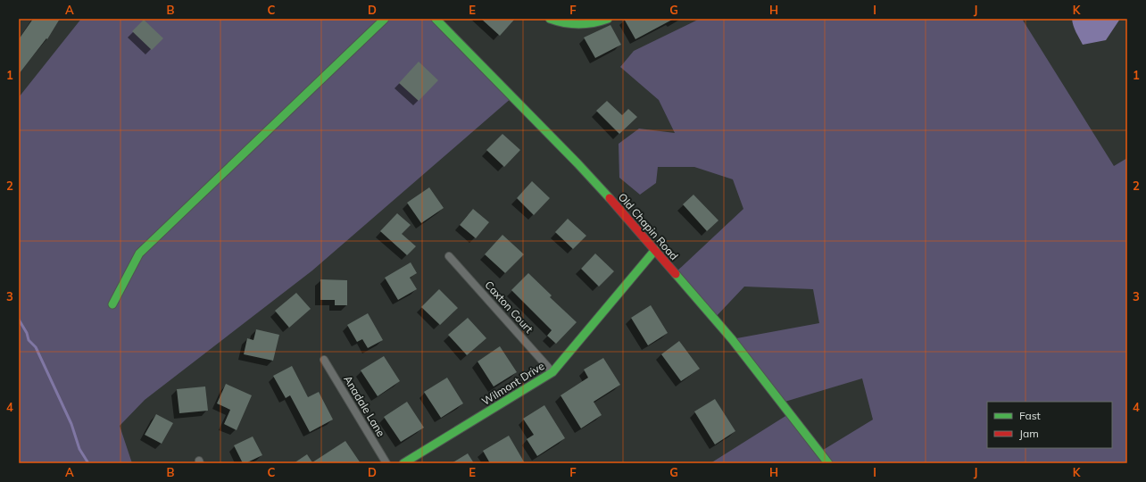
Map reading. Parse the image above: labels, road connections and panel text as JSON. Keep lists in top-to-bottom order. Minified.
{"streets":{"street":["Old Chapin Road","Caxton Court","Wilmont Drive","Anadale Lane"]},"crossings":[["Old Chapin Road","Wilmont Drive"],["Caxton Court","Wilmont Drive"]],"legend":["Fast","Jam"],"grid":{"columns":["A","B","C","D","E","F","G","H","I","J","K"],"rows":["1","2","3","4"]}}
